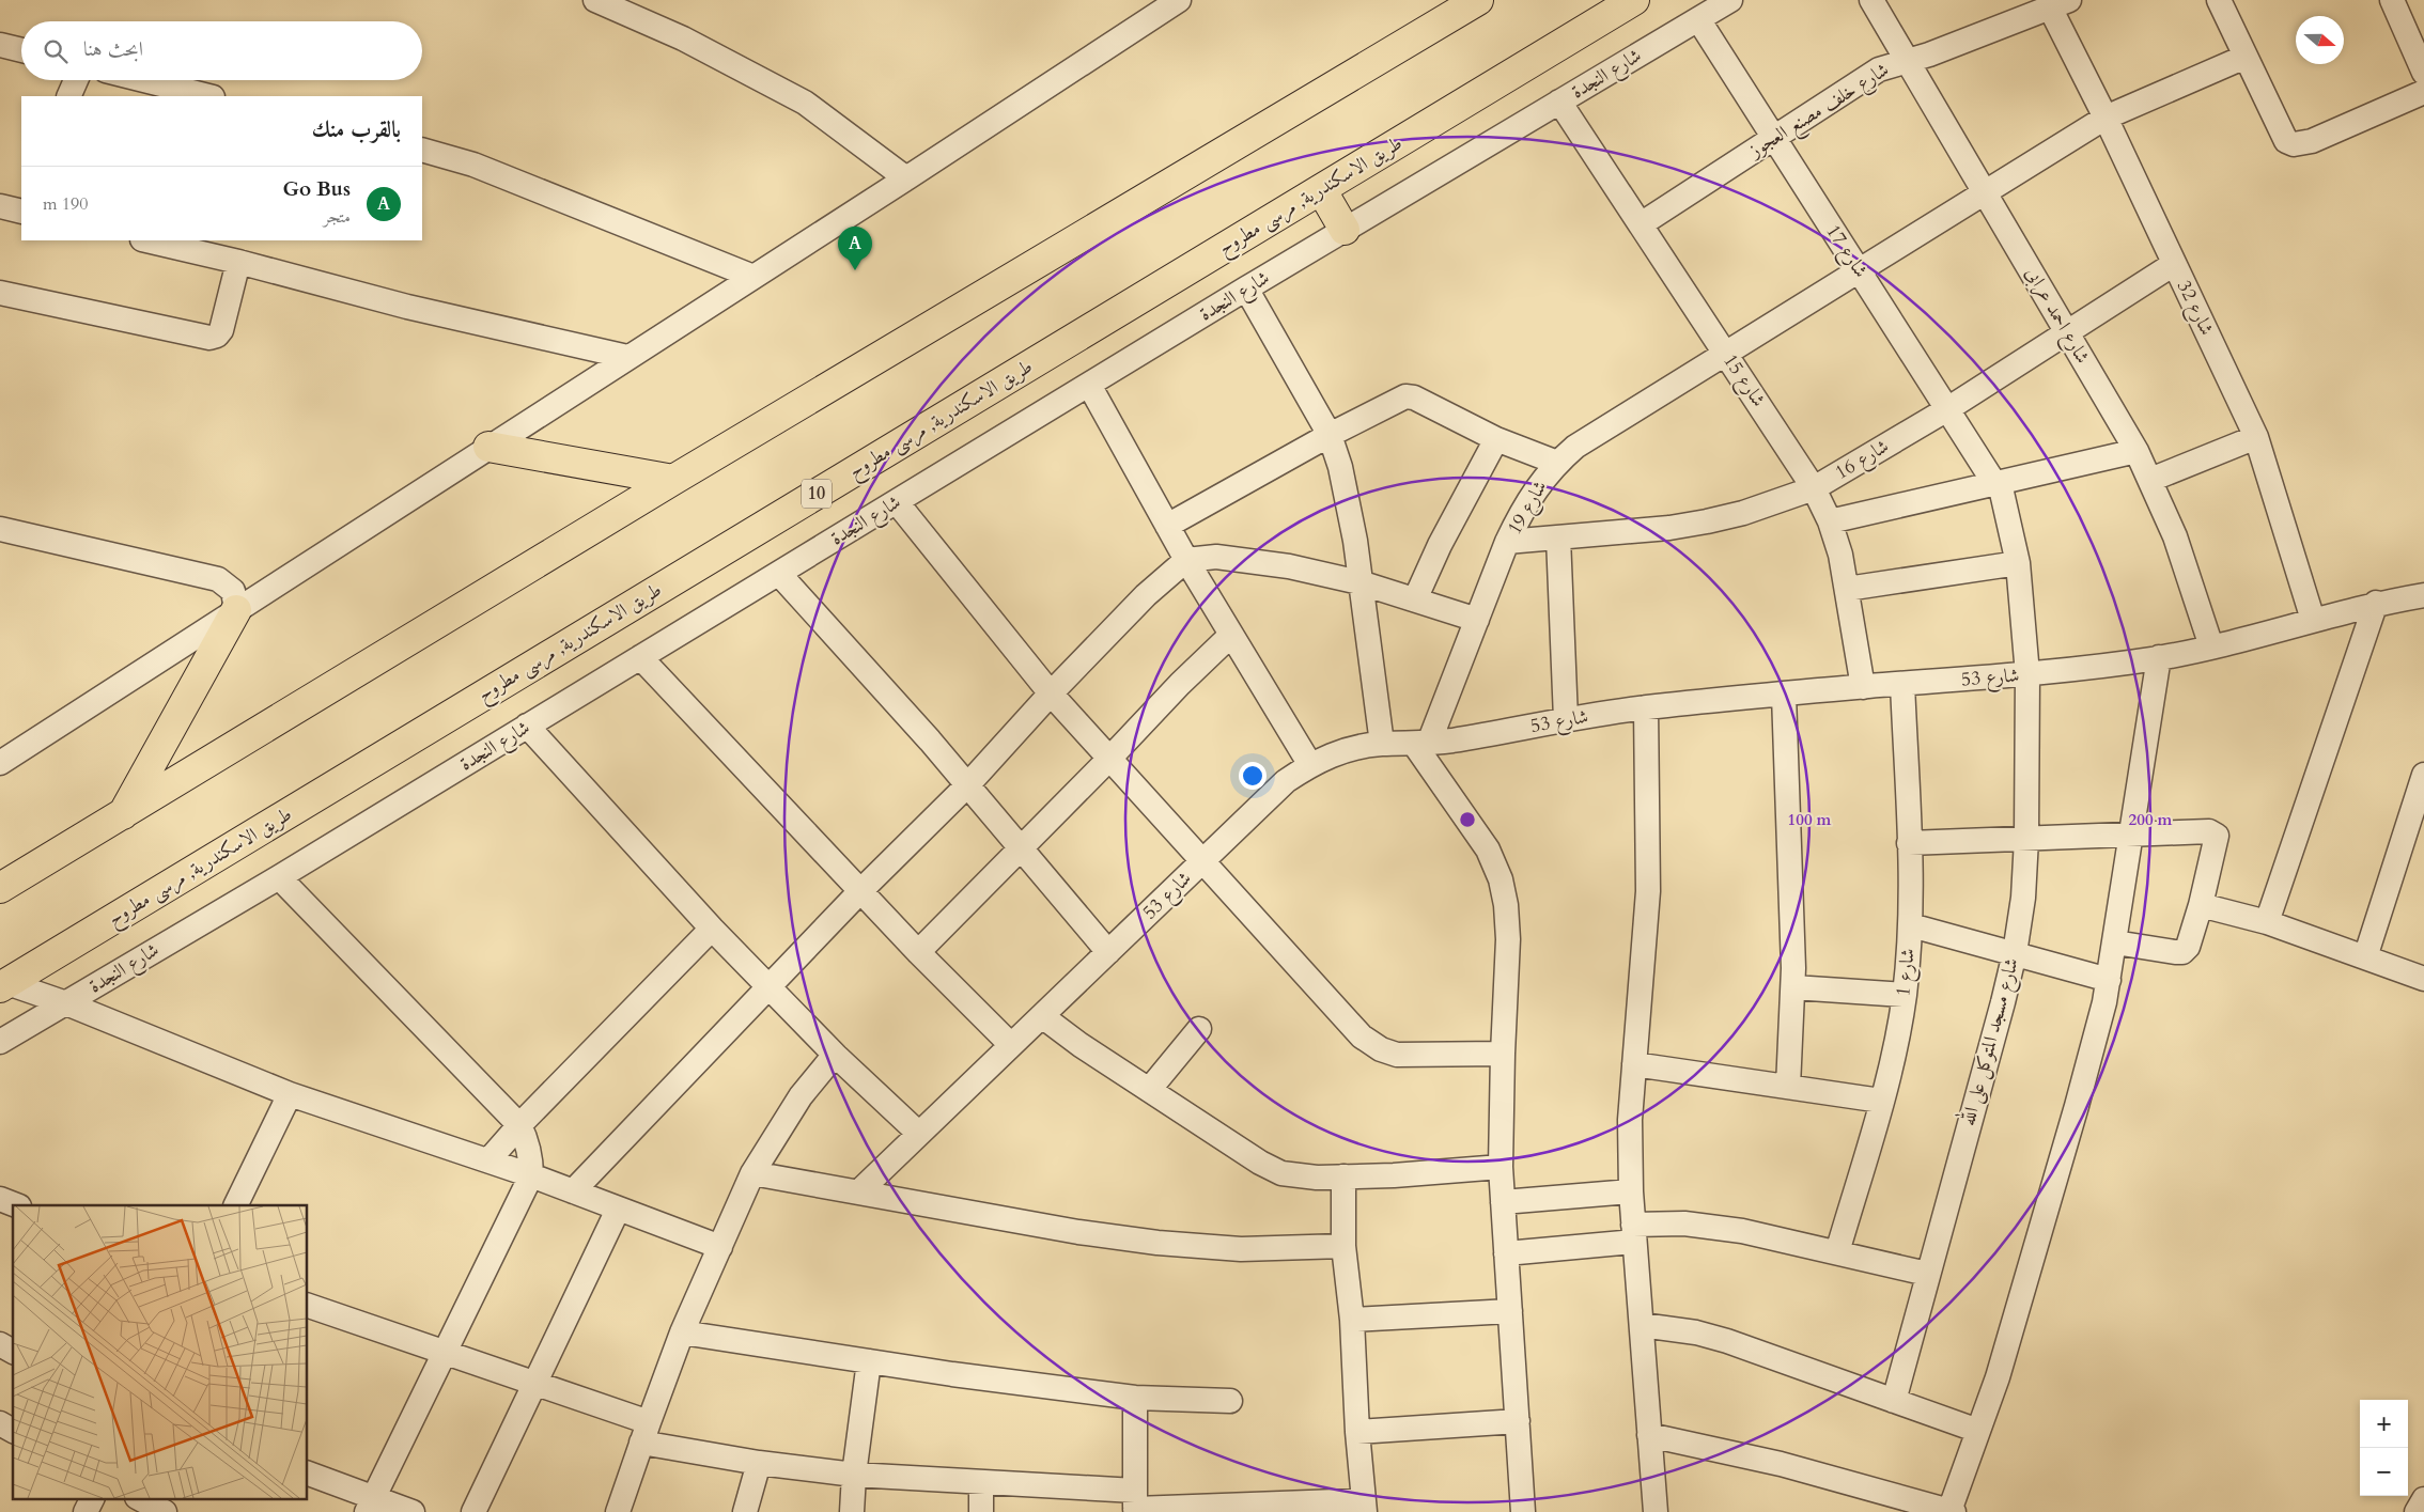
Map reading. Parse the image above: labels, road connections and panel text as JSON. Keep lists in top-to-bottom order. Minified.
{"streets":{"main road":["طريق الاسكندرية, مرسى مطروح","10"],"street":["شارع النجدة","شارع خلف مصنع العجوز","شارع 17","شارع 32","شارع احمد عرابى","شارع 15","شارع 16","شارع 19","شارع 53","شارع 1","شارع مسجد المتوكل على الله"]},"crossings":[["شارع النجدة","شارع 17"],["شارع النجدة","شارع 15"],["شارع خلف مصنع العجوز","شارع 17"],["شارع خلف مصنع العجوز","شارع 32"],["شارع خلف مصنع العجوز","شارع احمد عرابى"],["شارع خلف مصنع العجوز","شارع 15"],["شارع 17","شارع 16"],["شارع 17","شارع 19"],["شارع 17","شارع مسجد المتوكل على الله"],["شارع 32","شارع 16"],["شارع 32","شارع 19"],["شارع 32","شارع 53"],["شارع احمد عرابى","شارع 16"],["شارع احمد عرابى","شارع 19"],["شارع احمد عرابى","شارع 53"],["شارع 15","شارع 16"],["شارع 15","شارع 19"],["شارع 15","شارع 53"],["شارع 16","شارع 19"],["شارع 19","شارع 53"],["شارع 53","شارع 1"],["شارع 53","شارع مسجد المتوكل على الله"]],"north":"right","page":{"search":"ابحث هنا","heading":"بالقرب منك","list":[{"mark":"A","name":"Go Bus","note":"متجر","value":"190 m"}],"pins":"A","map_buttons":["+","−"]},"rings":["100 m","200 m"]}
